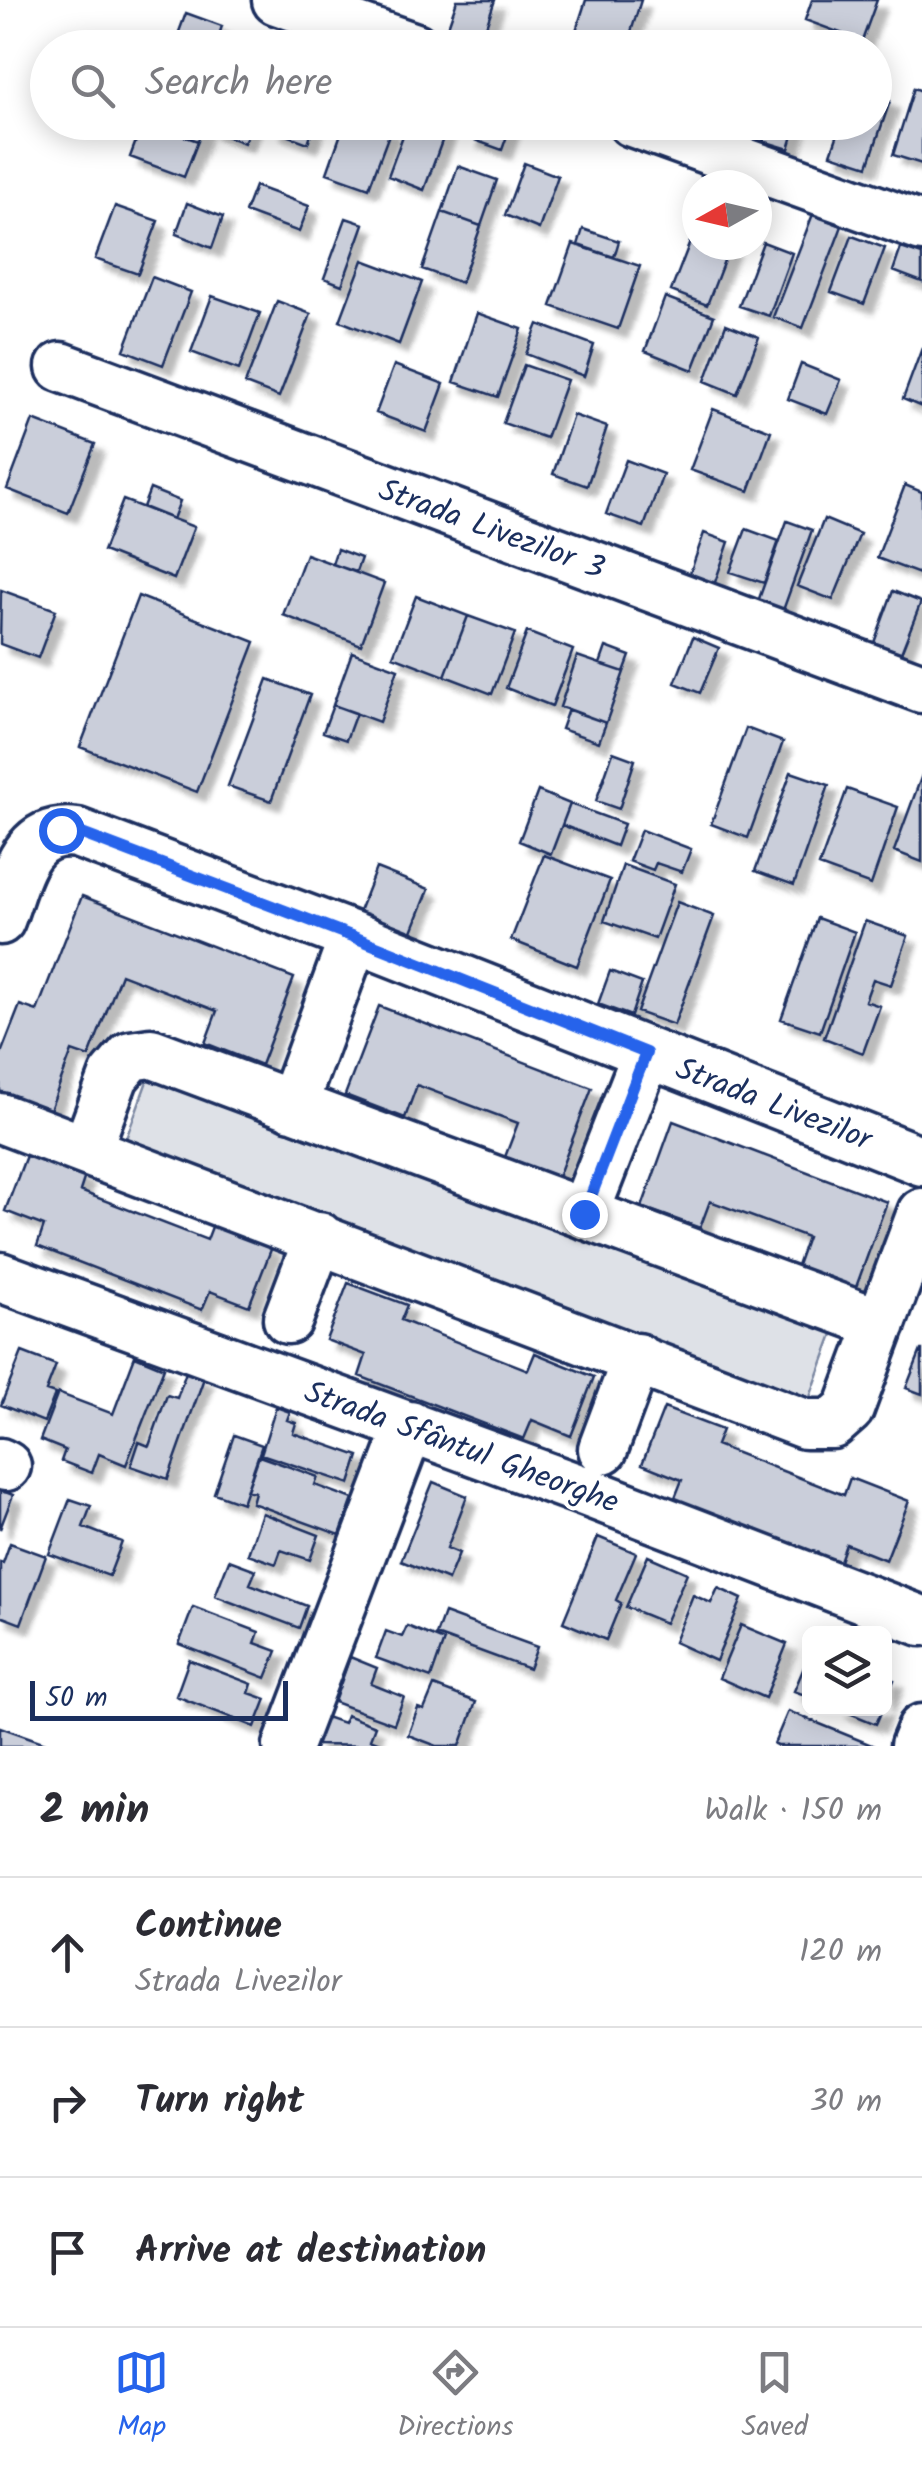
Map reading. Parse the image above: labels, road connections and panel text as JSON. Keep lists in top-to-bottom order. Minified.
{"streets":{"street":["Strada Livezilor 3","Strada Livezilor","Strada Sfântul Gheorghe"]},"scale_bar":"50 m","north":"left","page":{"search":"Search here","scale":"50 m","heading":["2 min","Walk · 150 m"],"list":[["Continue","Strada Livezilor","120 m"],["Turn right","30 m"],"Arrive at destination"],"nav":["Map","Directions","Saved"]}}
